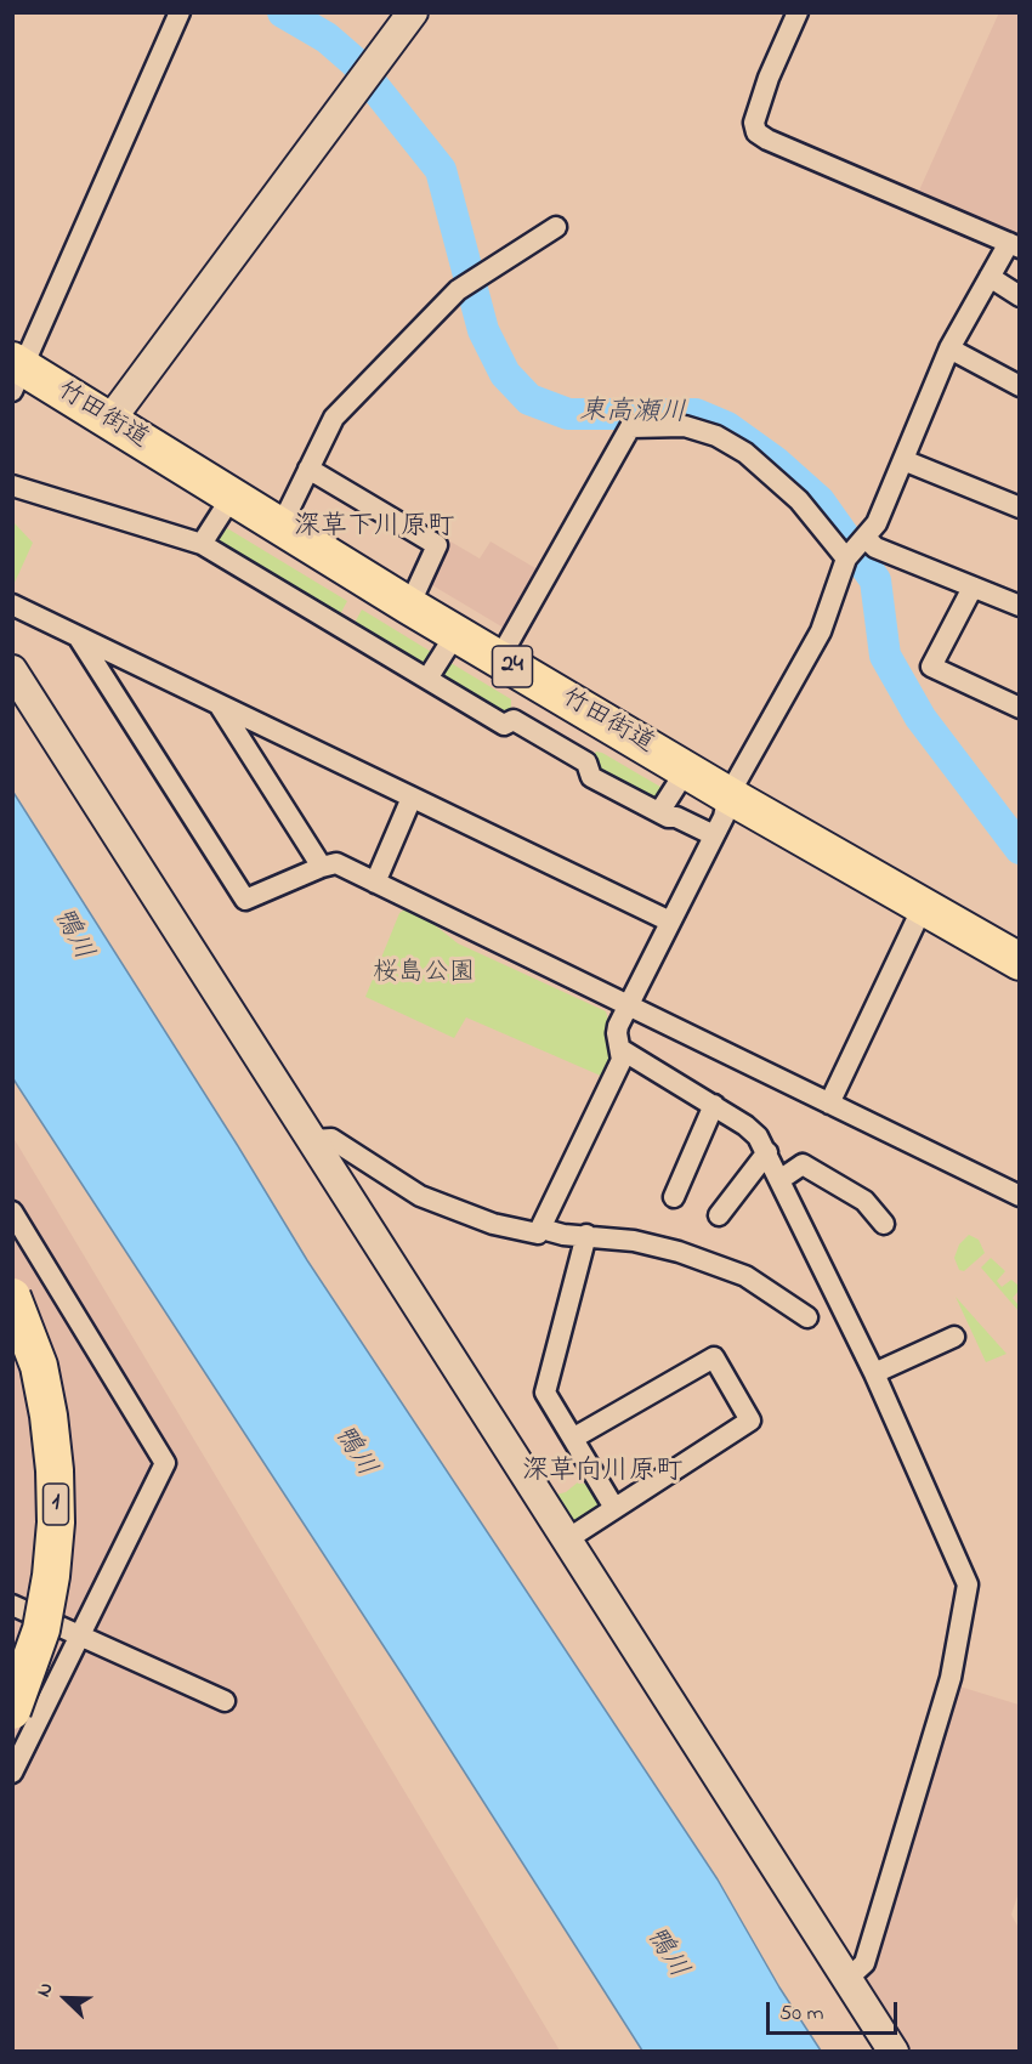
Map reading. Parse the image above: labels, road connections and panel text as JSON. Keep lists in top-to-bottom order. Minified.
{"streets":{"highway":["竹田街道","24","1"]},"districts":["深草下川原町","深草向川原町"],"water":["東高瀬川","鴨川"],"parks":["桜島公園"],"scale_bar":"50 m","north":"top left"}
